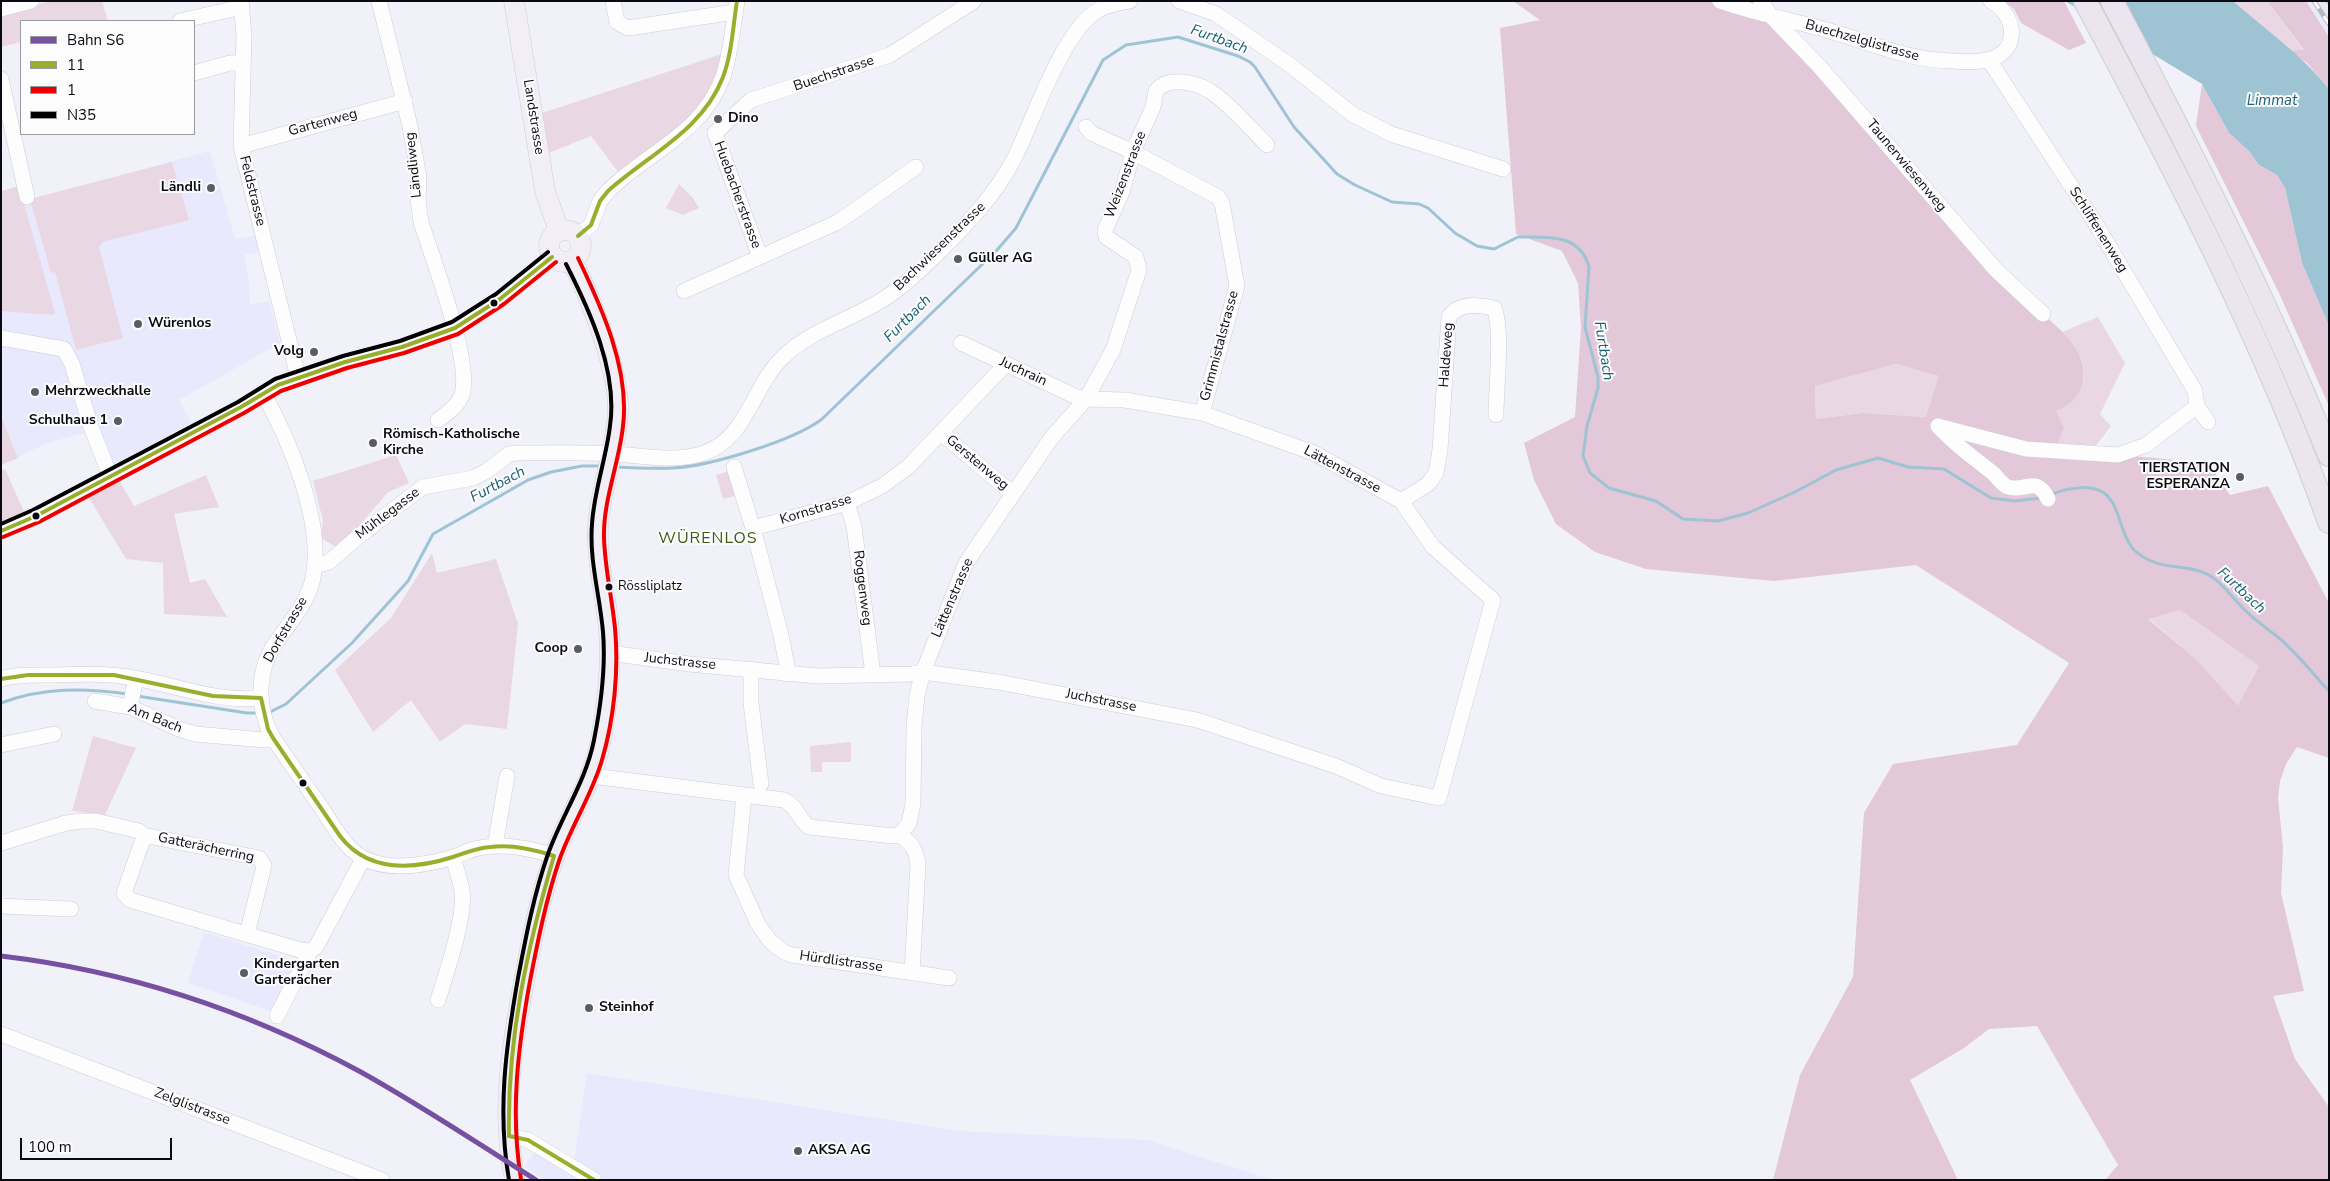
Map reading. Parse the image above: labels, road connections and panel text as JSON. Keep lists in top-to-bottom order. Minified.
{"streets":{"main road":["Landstrasse"],"street":["Buechzelglistrasse","Buechstrasse","Gartenweg","Ländliweg","Taunerwiesenweg","Weizenstrasse","Feldstrasse","Huebacherstrasse","Schliffenenweg","Bachwiesenstrasse","Grimmistalstrasse","Haldeweg","Juchrain","Gerstenweg","Lättenstrasse","Kornstrasse","Mühlegasse","Roggenweg","Dorfstrasse","Juchstrasse","Am Bach","Gatterächerring","Hürdlistrasse","Zelglistrasse"]},"crossings":[["Buechzelglistrasse","Taunerwiesenweg"],["Buechzelglistrasse","Schliffenenweg"],["Buechstrasse","Huebacherstrasse"],["Gartenweg","Ländliweg"],["Gartenweg","Feldstrasse"],["Weizenstrasse","Grimmistalstrasse"],["Weizenstrasse","Juchrain"],["Weizenstrasse","Lättenstrasse"],["Bachwiesenstrasse","Mühlegasse"],["Grimmistalstrasse","Lättenstrasse"],["Haldeweg","Lättenstrasse"],["Juchrain","Lättenstrasse"],["Juchrain","Kornstrasse"],["Gerstenweg","Lättenstrasse"],["Gerstenweg","Kornstrasse"],["Lättenstrasse","Juchstrasse"],["Kornstrasse","Roggenweg"],["Mühlegasse","Dorfstrasse"],["Roggenweg","Juchstrasse"]],"districts":["WÜRENLOS"],"water":["Furtbach","Limmat"],"places":["Dino","Ländli","Güller AG","Würenlos","Volg","Mehrzweckhalle","Schulhaus 1","Römisch-Katholische Kirche","TIERSTATION ESPERANZA","Rössliplatz","Coop","Kindergarten Garterächer","Steinhof","AKSA AG"],"lines":["transit line 11","transit line N35","transit line 1","rail line S6"],"legend":["Bahn S6","11","1","N35"],"scale_bar":"100 m"}
